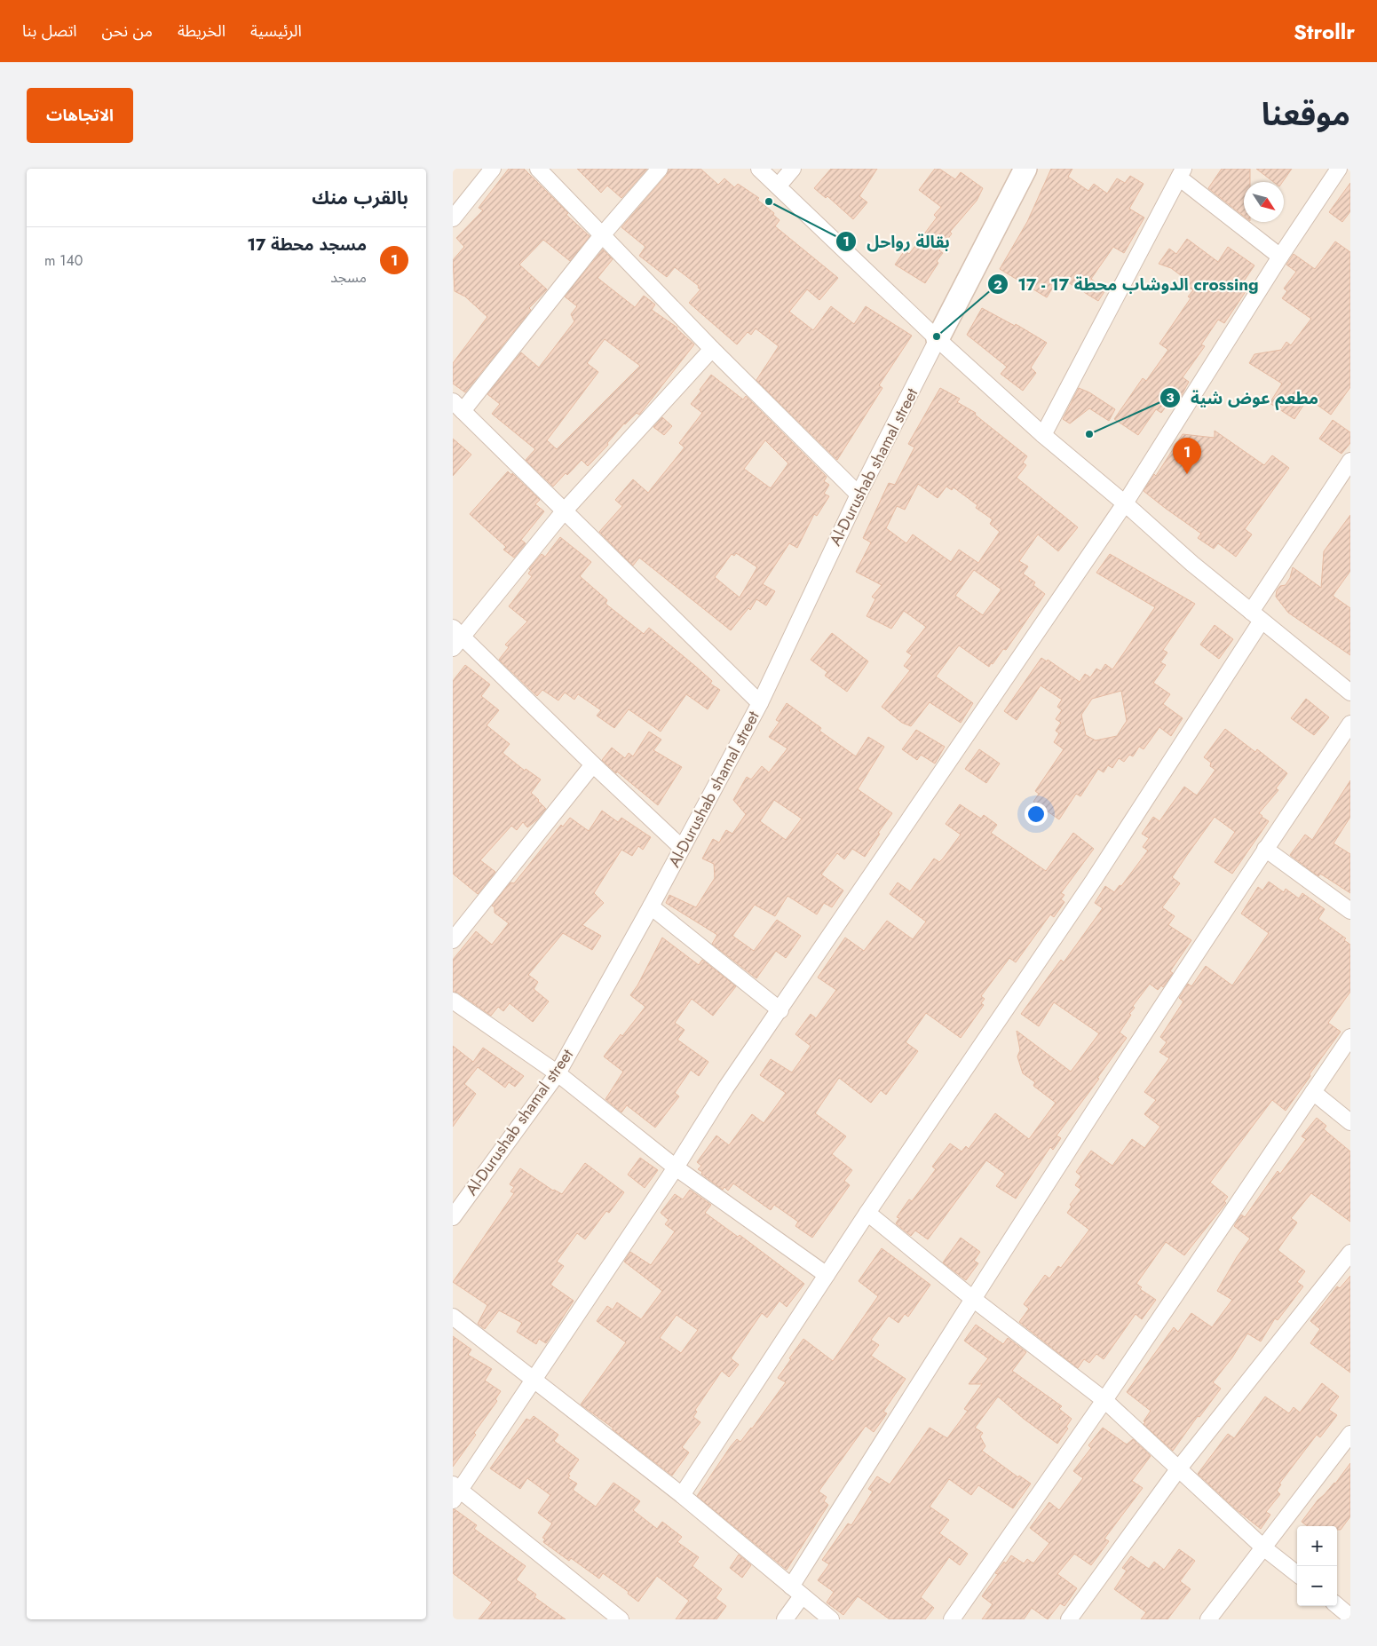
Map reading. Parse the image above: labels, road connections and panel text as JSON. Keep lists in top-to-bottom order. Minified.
{"streets":{"street":["Al-Durushab shamal street"]},"places":["بقالة رواحل","الدوشاب محطة 17 - 17 crossing","مطعم عوض شية"],"north":"bottom right","page":{"header":"Strollr","nav":["الرئيسية","الخريطة","من نحن","اتصل بنا"],"title":"موقعنا","buttons":"الاتجاهات","heading":"بالقرب منك","list":[{"mark":"1","name":"مسجد محطة 17","note":"مسجد","value":"140 m"}],"pins":"1","map_buttons":["+","−"]}}
